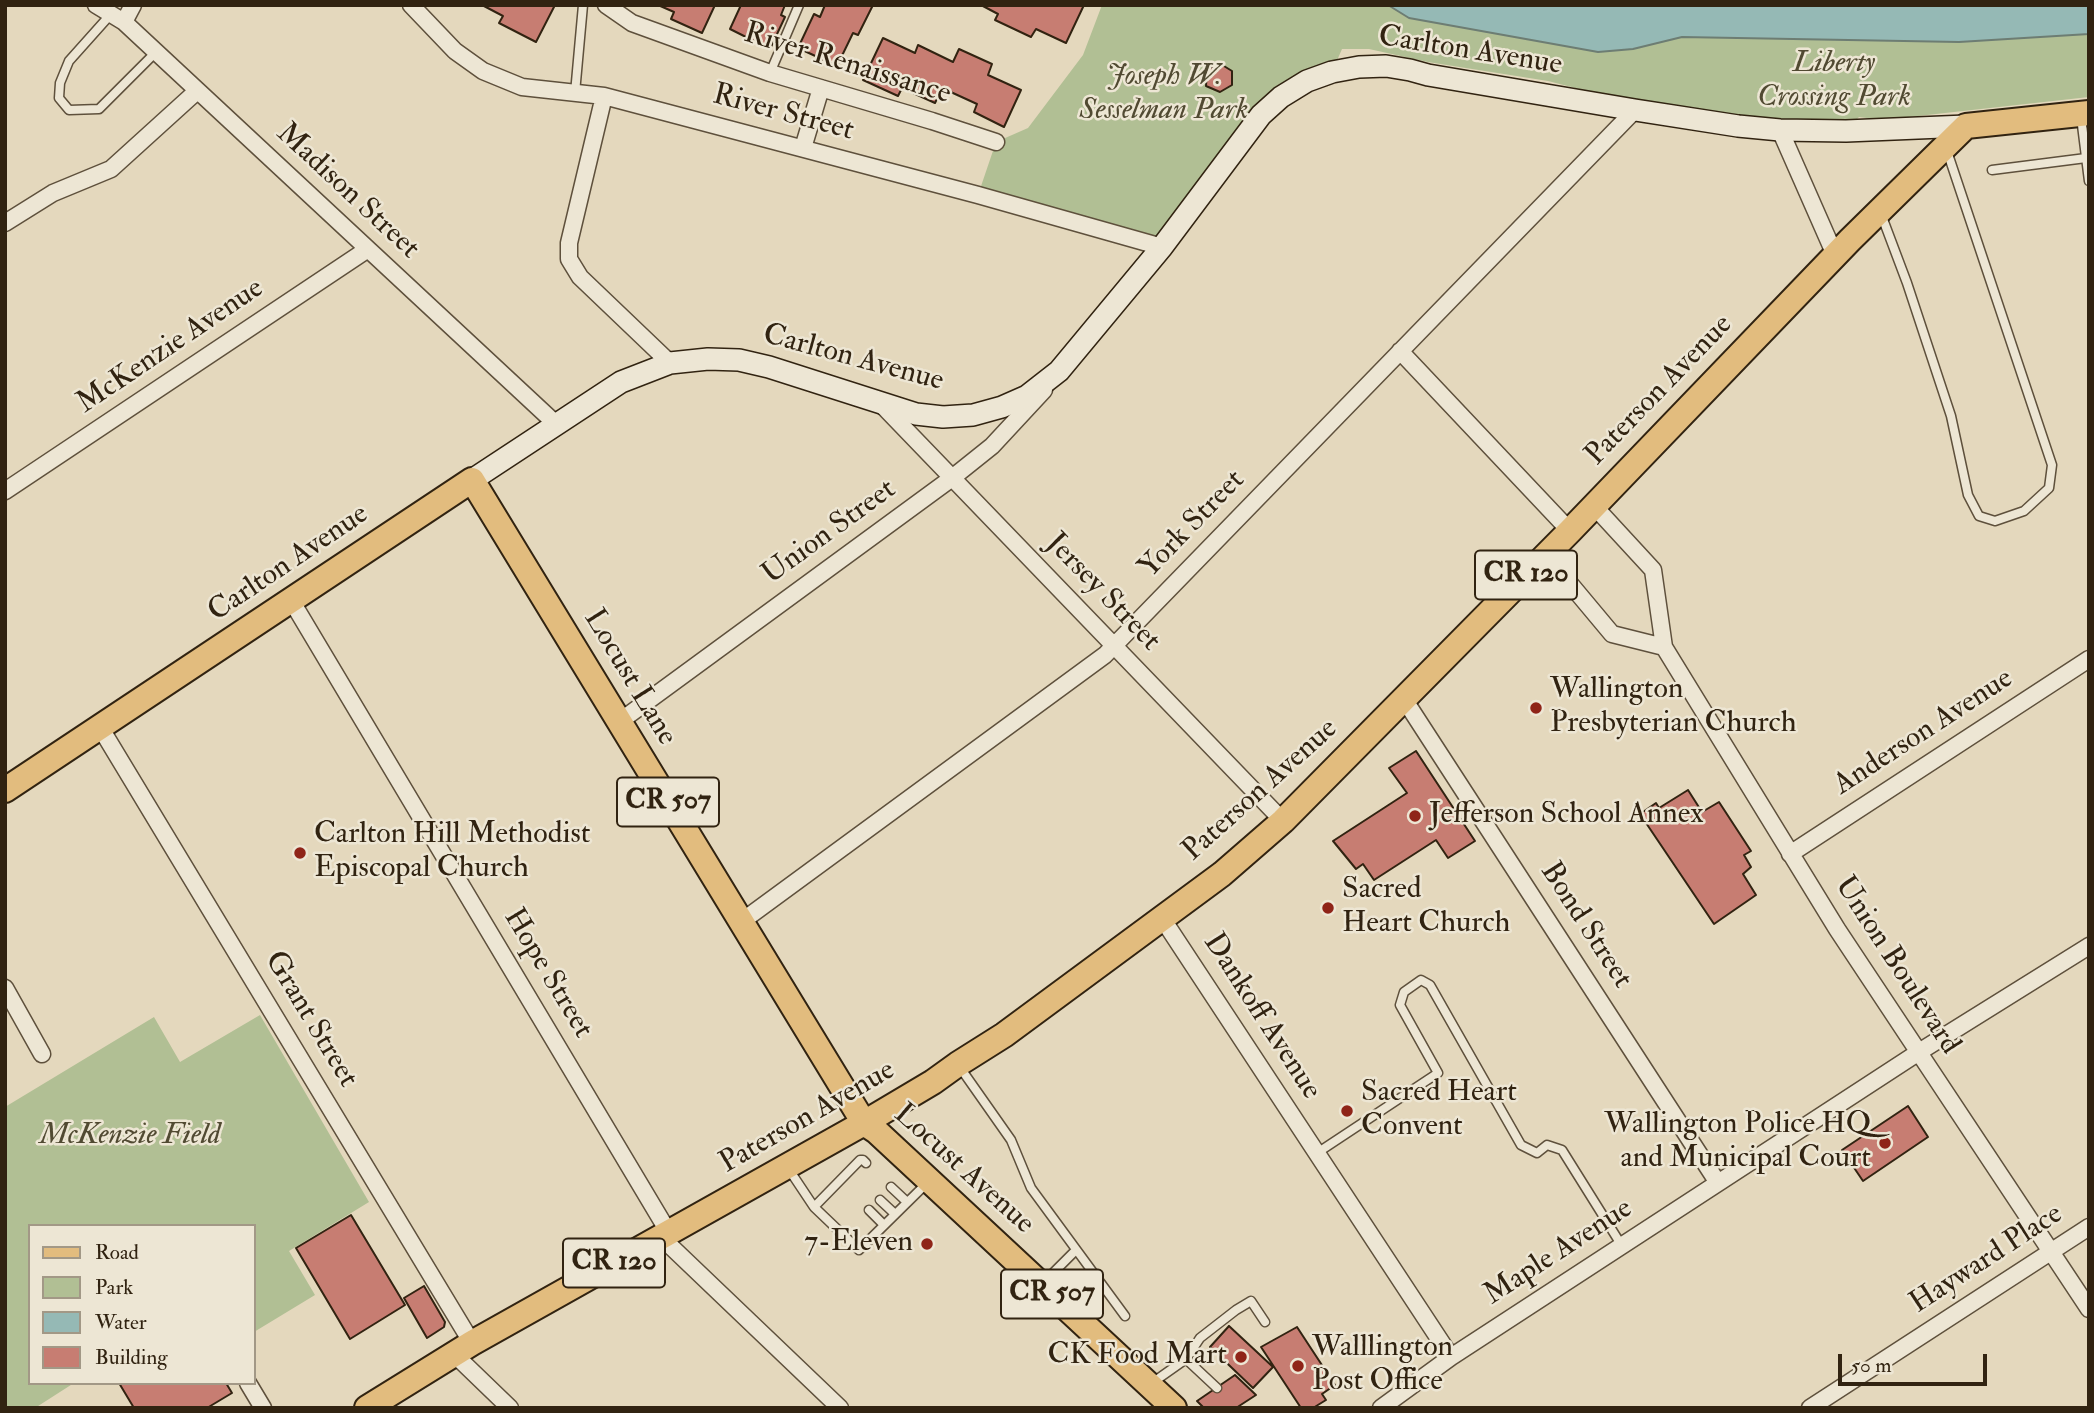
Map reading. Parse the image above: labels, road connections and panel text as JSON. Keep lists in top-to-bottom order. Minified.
{"streets":{"main road":["Carlton Avenue","Paterson Avenue","CR 120","Locust Lane","CR 507","Locust Avenue"],"street":["River Renaissance","River Street","Madison Street","McKenzie Avenue","York Street","Union Street","Jersey Street","Anderson Avenue","Bond Street","Union Boulevard","Hope Street","Dankoff Avenue","Grant Street","Maple Avenue","Hayward Place"]},"crossings":[["Carlton Avenue","River Street"],["Carlton Avenue","Madison Street"],["Carlton Avenue","Paterson Avenue"],["Carlton Avenue","York Street"],["Carlton Avenue","Union Street"],["Carlton Avenue","Jersey Street"],["Carlton Avenue","Locust Lane"],["Carlton Avenue","Hope Street"],["Carlton Avenue","Grant Street"],["Madison Street","McKenzie Avenue"],["Paterson Avenue","Jersey Street"],["Paterson Avenue","Locust Lane"],["Paterson Avenue","Bond Street"],["Paterson Avenue","Union Boulevard"],["Paterson Avenue","Hope Street"],["Paterson Avenue","Dankoff Avenue"],["Paterson Avenue","Grant Street"],["Paterson Avenue","Locust Avenue"],["York Street","Jersey Street"],["York Street","Locust Lane"],["Union Street","Jersey Street"],["Union Street","Locust Lane"],["Locust Lane","Locust Avenue"],["Anderson Avenue","Union Boulevard"],["Bond Street","Maple Avenue"],["Union Boulevard","Maple Avenue"],["Union Boulevard","Hayward Place"],["Dankoff Avenue","Maple Avenue"]],"parks":["Liberty Crossing Park","Joseph W. Sesselman Park","McKenzie Field"],"places":["Wallington Presbyterian Church","Jefferson School Annex","Carlton Hill Methodist Episcopal Church","Sacred Heart Church","Sacred Heart Convent","Wallington Police HQ and Municipal Court","7-Eleven","CK Food Mart","Walllington Post Office"],"legend":["Road","Park","Water","Building"],"scale_bar":"50 m"}
